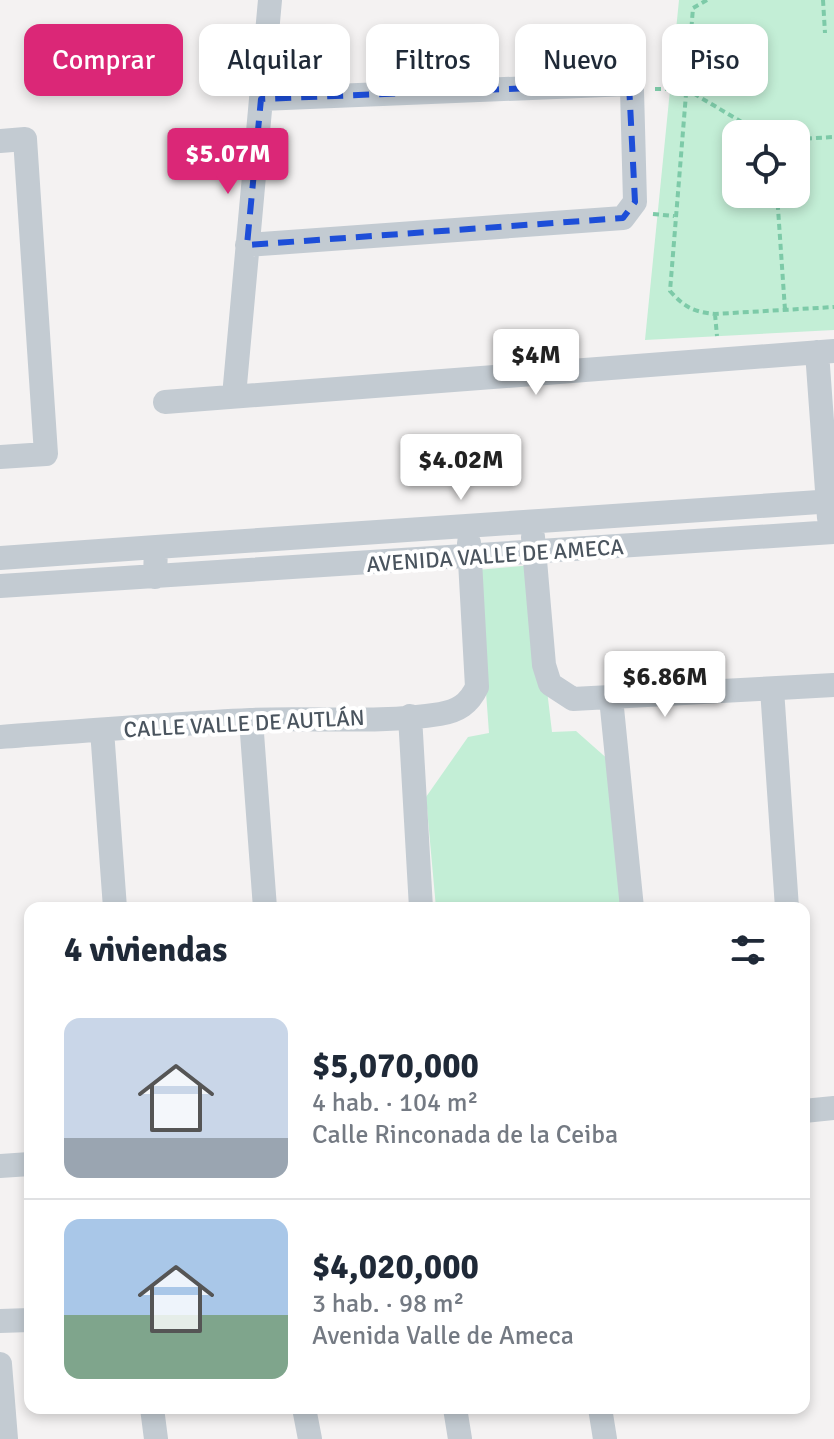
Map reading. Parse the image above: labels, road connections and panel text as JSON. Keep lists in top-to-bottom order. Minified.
{"streets":{"street":["AVENIDA VALLE DE AMECA","CALLE VALLE DE AUTLÁN"]},"crossings":[["AVENIDA VALLE DE AMECA","CALLE VALLE DE AUTLÁN"]],"page":{"chip":["Comprar","Alquilar","Filtros","Nuevo","Piso"],"price":["$5.07M","$4M","$4.02M","$6.86M"],"heading":"4 viviendas","list":[{"name":"$5,070,000","note":"4 hab. · 104 m² · Calle Rinconada de la Ceiba"},{"name":"$4,020,000","note":"3 hab. · 98 m² · Avenida Valle de Ameca"}]}}
